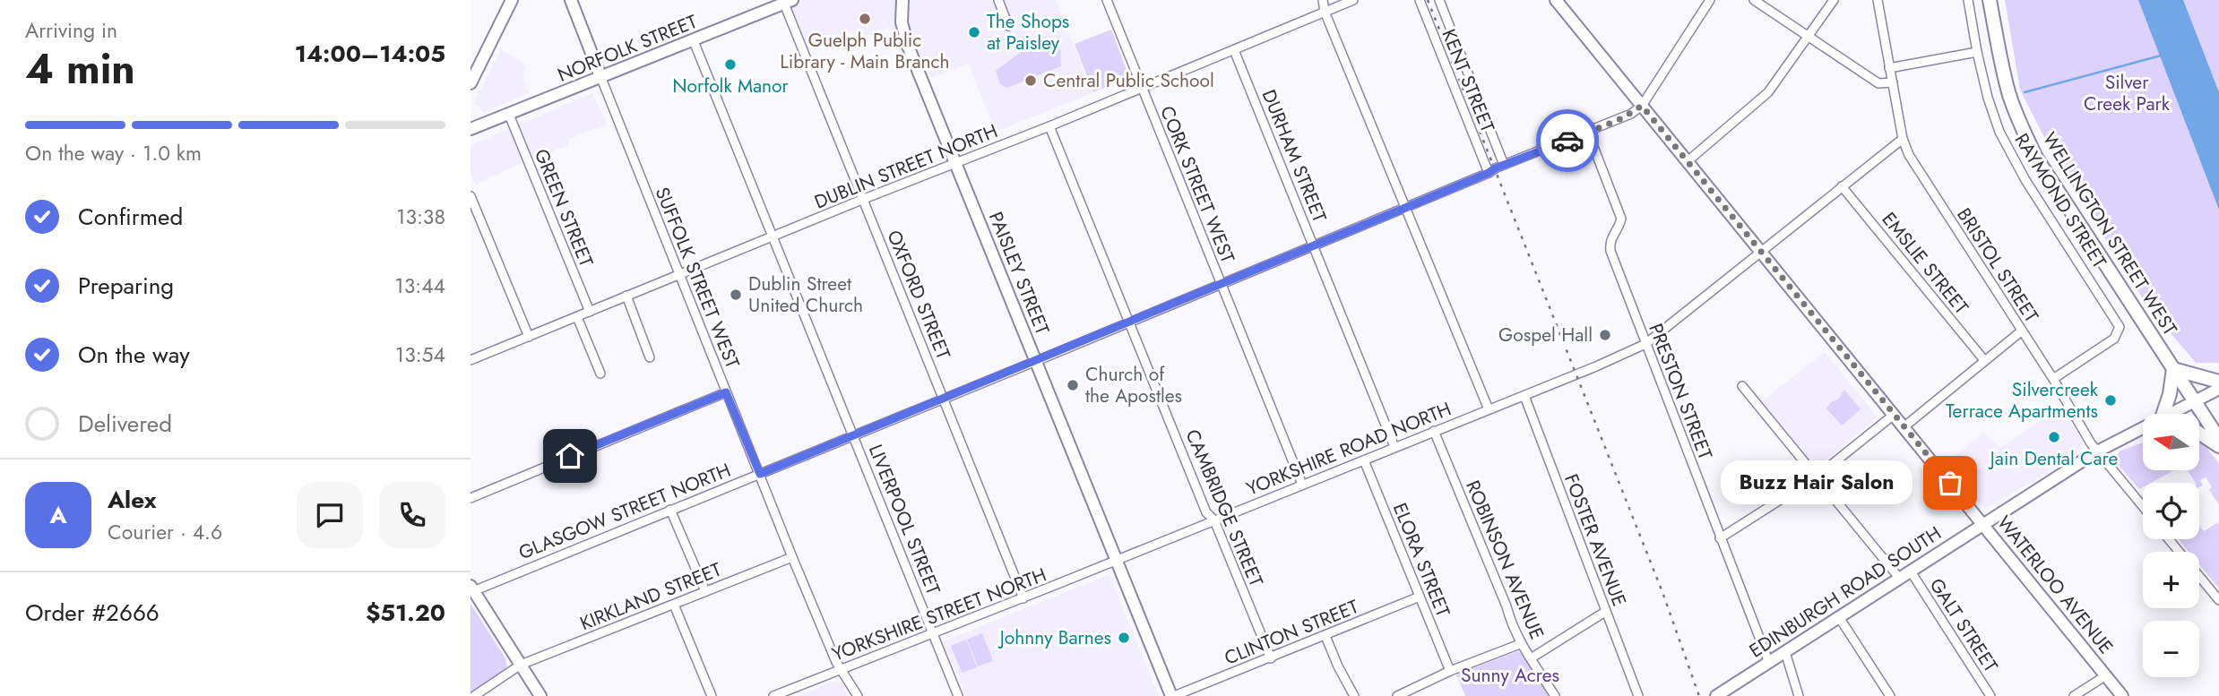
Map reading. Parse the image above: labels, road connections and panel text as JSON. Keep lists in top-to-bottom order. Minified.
{"streets":{"main road":["NORFOLK STREET","WELLINGTON STREET WEST","PAISLEY STREET","WATERLOO AVENUE","EDINBURGH ROAD SOUTH"],"street":["KENT STREET","DURHAM STREET","DUBLIN STREET NORTH","CORK STREET WEST","RAYMOND STREET","GREEN STREET","EMSLIE STREET","BRISTOL STREET","SUFFOLK STREET WEST","OXFORD STREET","PRESTON STREET","YORKSHIRE ROAD NORTH","CAMBRIDGE STREET","GLASGOW STREET NORTH","LIVERPOOL STREET","FOSTER AVENUE","ELORA STREET","ROBINSON AVENUE","KIRKLAND STREET","YORKSHIRE STREET NORTH","GALT STREET","CLINTON STREET"]},"crossings":[["NORFOLK STREET","GREEN STREET"],["NORFOLK STREET","SUFFOLK STREET WEST"],["NORFOLK STREET","OXFORD STREET"],["NORFOLK STREET","LIVERPOOL STREET"],["KENT STREET","GLASGOW STREET NORTH"],["DURHAM STREET","DUBLIN STREET NORTH"],["DURHAM STREET","YORKSHIRE ROAD NORTH"],["DURHAM STREET","GLASGOW STREET NORTH"],["DUBLIN STREET NORTH","CORK STREET WEST"],["DUBLIN STREET NORTH","GREEN STREET"],["DUBLIN STREET NORTH","PAISLEY STREET"],["DUBLIN STREET NORTH","SUFFOLK STREET WEST"],["DUBLIN STREET NORTH","OXFORD STREET"],["DUBLIN STREET NORTH","CAMBRIDGE STREET"],["DUBLIN STREET NORTH","LIVERPOOL STREET"],["CORK STREET WEST","YORKSHIRE ROAD NORTH"],["CORK STREET WEST","GLASGOW STREET NORTH"],["RAYMOND STREET","BRISTOL STREET"],["WELLINGTON STREET WEST","EDINBURGH ROAD SOUTH"],["BRISTOL STREET","EDINBURGH ROAD SOUTH"],["PAISLEY STREET","YORKSHIRE ROAD NORTH"],["PAISLEY STREET","GLASGOW STREET NORTH"],["PAISLEY STREET","YORKSHIRE STREET NORTH"],["PAISLEY STREET","CLINTON STREET"],["SUFFOLK STREET WEST","GLASGOW STREET NORTH"],["SUFFOLK STREET WEST","KIRKLAND STREET"],["SUFFOLK STREET WEST","YORKSHIRE STREET NORTH"],["OXFORD STREET","GLASGOW STREET NORTH"],["OXFORD STREET","YORKSHIRE STREET NORTH"],["PRESTON STREET","GLASGOW STREET NORTH"],["PRESTON STREET","EDINBURGH ROAD SOUTH"],["YORKSHIRE ROAD NORTH","CAMBRIDGE STREET"],["YORKSHIRE ROAD NORTH","FOSTER AVENUE"],["YORKSHIRE ROAD NORTH","ELORA STREET"],["YORKSHIRE ROAD NORTH","ROBINSON AVENUE"],["YORKSHIRE ROAD NORTH","YORKSHIRE STREET NORTH"],["CAMBRIDGE STREET","GLASGOW STREET NORTH"],["CAMBRIDGE STREET","CLINTON STREET"],["GLASGOW STREET NORTH","LIVERPOOL STREET"],["GLASGOW STREET NORTH","WATERLOO AVENUE"],["LIVERPOOL STREET","YORKSHIRE STREET NORTH"],["ELORA STREET","CLINTON STREET"],["WATERLOO AVENUE","EDINBURGH ROAD SOUTH"],["EDINBURGH ROAD SOUTH","GALT STREET"]],"parks":["Silver Creek Park","Sunny Acres"],"places":["Guelph Public Library - Main Branch","The Shops at Paisley","Norfolk Manor","Central Public School","Dublin Street United Church","Gospel Hall","Church of the Apostles","Silvercreek Terrace Apartments","Jain Dental Care","Buzz Hair Salon","Johnny Barnes"],"north":"left","page":{"heading":["4 min","Arriving in","14:00–14:05"],"panel":["Alex","Courier · 4.6","Order #2666","$51.20"],"bar":"On the way · 1.0 km","list":[["Confirmed","13:38"],["Preparing","13:44"],["On the way","13:54"],"Delivered"],"map_buttons":["+","−"],"bubble":"Buzz Hair Salon","round":"A"}}
